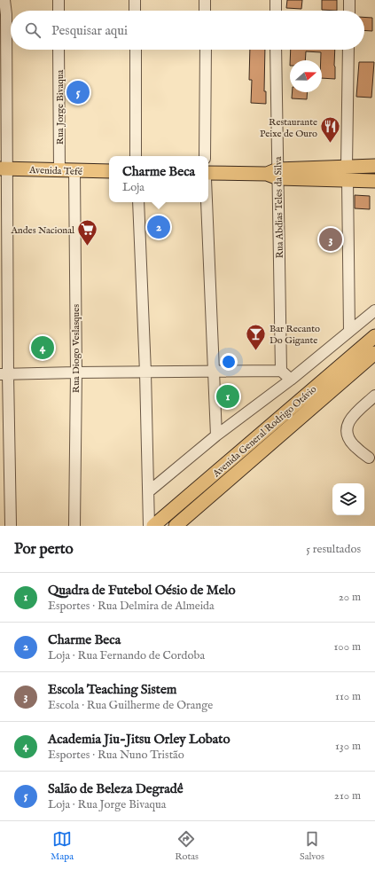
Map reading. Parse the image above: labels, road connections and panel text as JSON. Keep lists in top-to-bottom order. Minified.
{"streets":{"main road":["Avenida Tefé","Avenida General Rodrigo Otávio"],"street":["Rua Jorge Bivaqua","Rua Abdias Teles da Silva","Rua Diogo Veslasques"]},"crossings":[["Rua Jorge Bivaqua","Avenida Tefé"],["Avenida Tefé","Rua Diogo Veslasques"]],"places":{"restaurant":["Restaurante Peixe de Ouro"],"supermarket":["Andes Nacional"],"bar":["Bar Recanto Do Gigante"]},"north":"right","page":{"search":"Pesquisar aqui","pins":["5","2","3","4","1"],"popup":["Charme Beca","Loja"],"heading":["Por perto","5 resultados"],"list":[{"mark":"1","name":"Quadra de Futebol Oésio de Melo","note":"Esportes · Rua Delmira de Almeida","value":"20 m"},{"mark":"2","name":"Charme Beca","note":"Loja · Rua Fernando de Cordoba","value":"100 m"},{"mark":"3","name":"Escola Teaching Sistem","note":"Escola · Rua Guilherme de Orange","value":"110 m"},{"mark":"4","name":"Academia Jiu-Jitsu Orley Lobato","note":"Esportes · Rua Nuno Tristão","value":"130 m"},{"mark":"5","name":"Salão de Beleza Degradê","note":"Loja · Rua Jorge Bivaqua","value":"210 m"}],"nav":["Mapa","Rotas","Salvos"]}}
